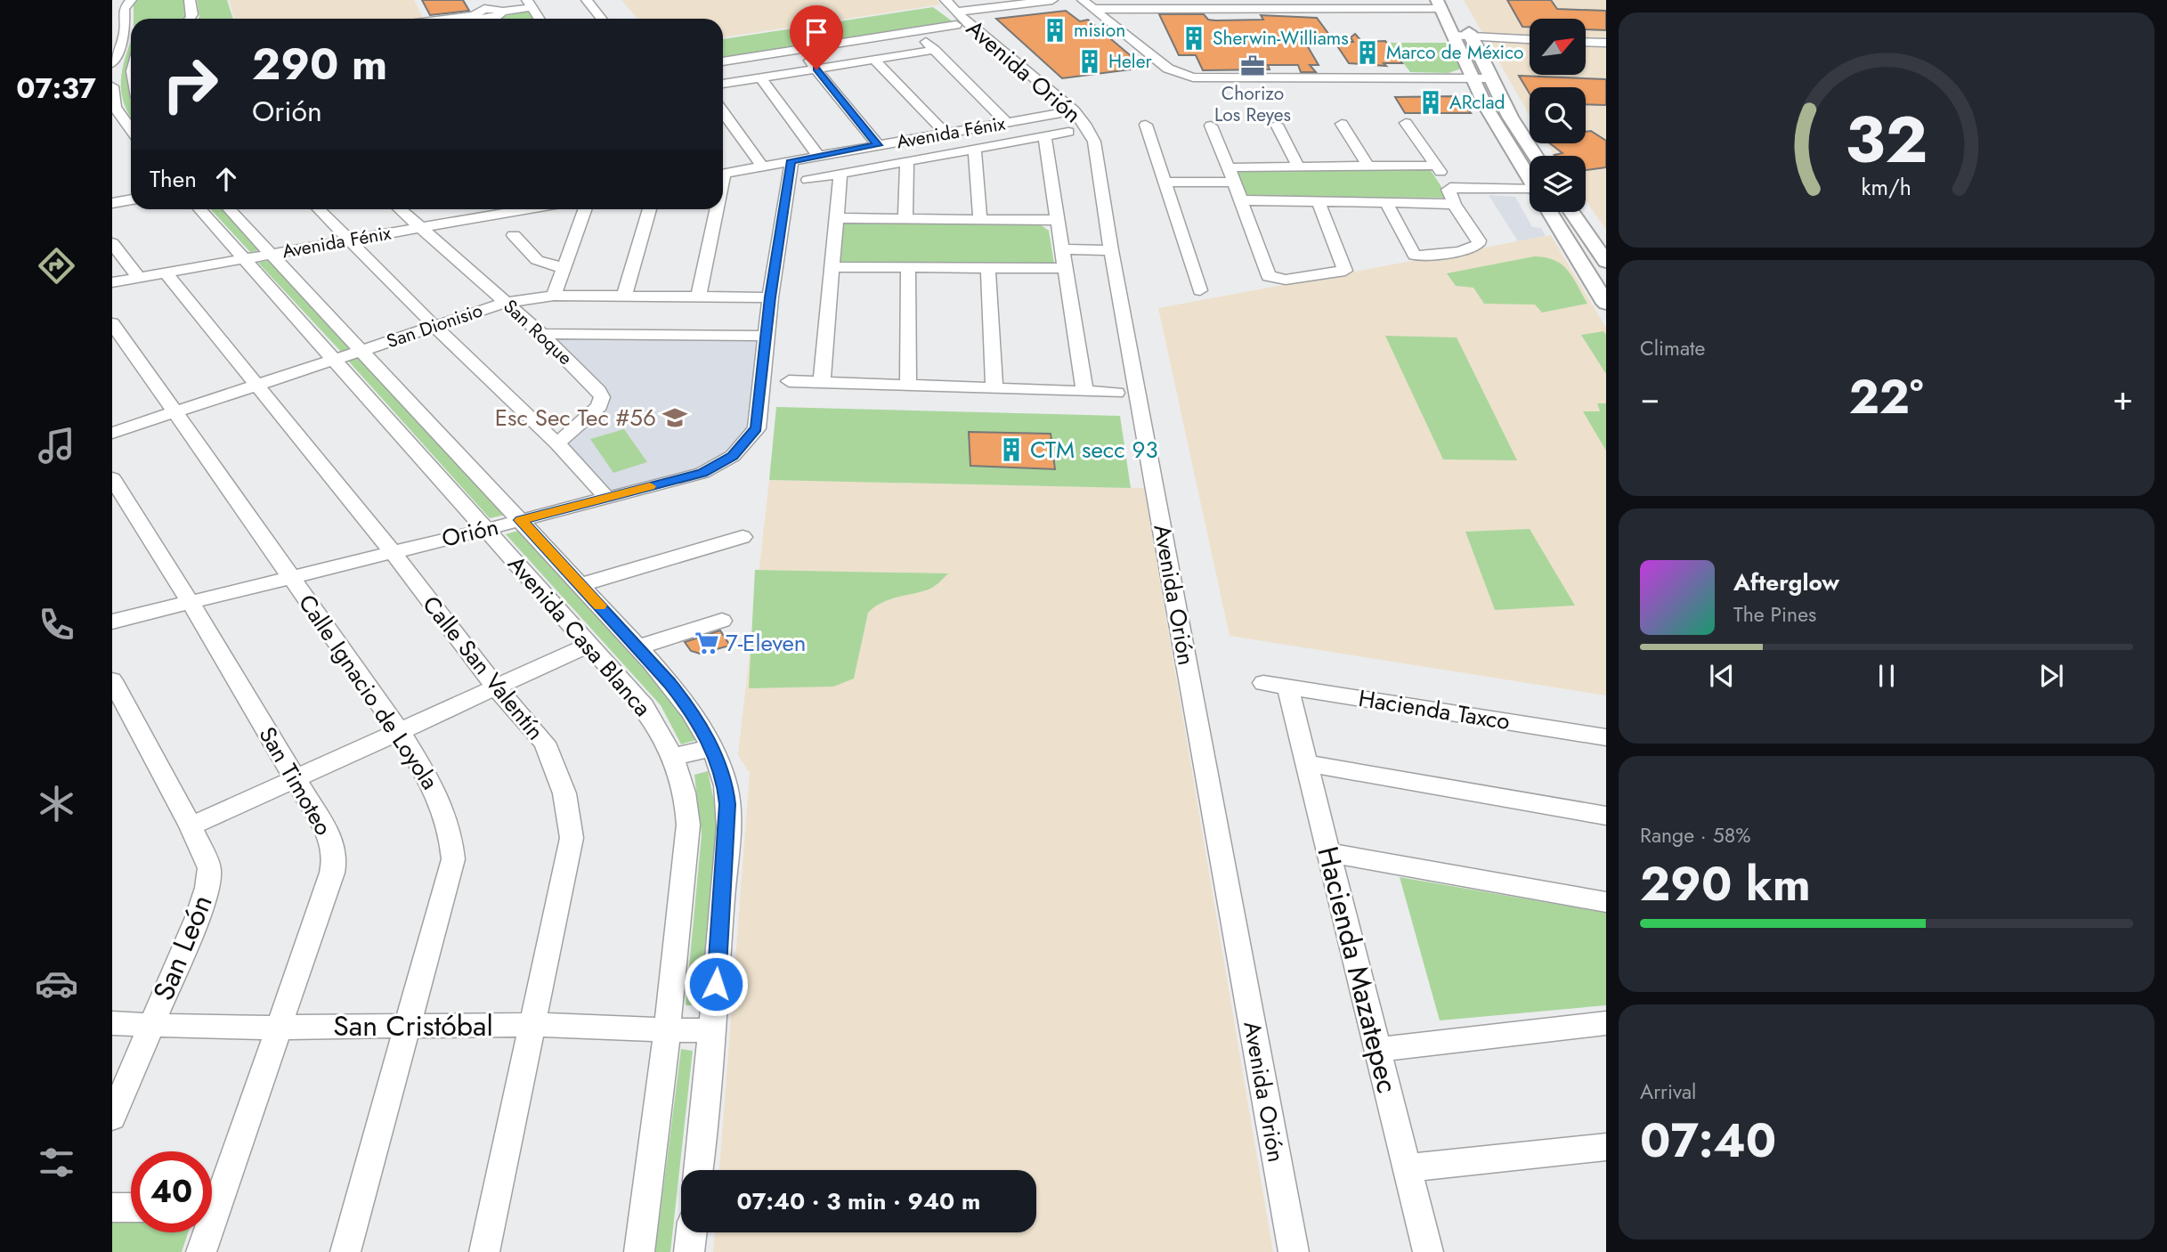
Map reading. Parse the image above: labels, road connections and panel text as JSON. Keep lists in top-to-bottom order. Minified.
{"streets":{"street":["Avenida Orión","Avenida Fénix","San Dionisio","San Roque","Orión","Avenida Casa Blanca","Calle San Valentín","Calle Ignacio de Loyola","Hacienda Taxco","San Timoteo","San León","Hacienda Mazatepec","San Cristóbal"]},"crossings":[["Avenida Orión","Avenida Fénix"],["Avenida Fénix","San Roque"],["Avenida Fénix","Avenida Casa Blanca"],["Avenida Fénix","Calle San Valentín"],["San Dionisio","San Roque"],["San Dionisio","Orión"],["San Dionisio","Avenida Casa Blanca"],["San Dionisio","Calle San Valentín"],["San Dionisio","Calle Ignacio de Loyola"],["Orión","Avenida Casa Blanca"],["Orión","Calle San Valentín"],["Orión","Calle Ignacio de Loyola"],["Orión","San Timoteo"],["Avenida Casa Blanca","San Cristóbal"],["Calle San Valentín","San Cristóbal"],["Calle Ignacio de Loyola","San Cristóbal"],["Hacienda Taxco","Hacienda Mazatepec"],["San Timoteo","San Cristóbal"],["San León","San Cristóbal"]],"places":{"building":["mision","Sherwin-Williams","Marco de México","Heler","ARclad","CTM secc 93"],"office":["Chorizo Los Reyes"],"school or university":["Esc Sec Tec #56"],"supermarket":["7-Eleven"]},"north":"top right","page":{"tabs":"07:37","turn":["290 m","Orión"],"then":"Then","tile":["Climate",["Range · 58%","290 km"],["Arrival","07:40"]],"heat":["−","22°","+"],"song":["Afterglow","The Pines"],"limit":"40","trip":"07:40 · 3 min · 940 m","gauge":["32","km/h"]}}
